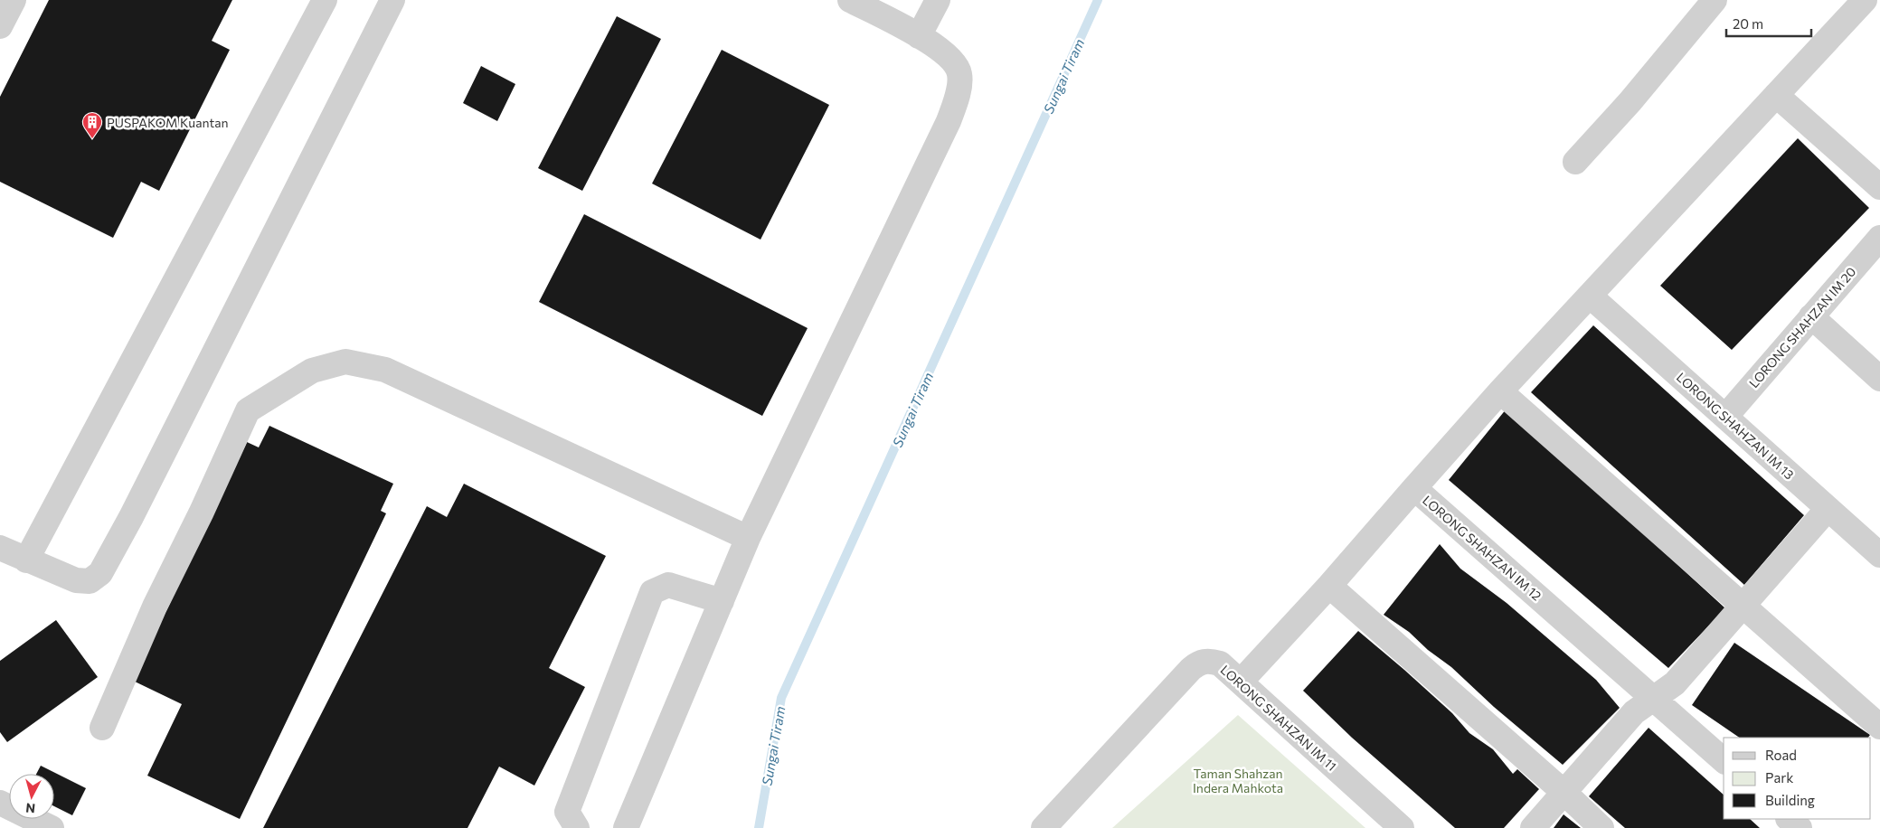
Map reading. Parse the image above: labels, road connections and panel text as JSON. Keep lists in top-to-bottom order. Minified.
{"streets":{"street":["LORONG SHAHZAN IM 20","LORONG SHAHZAN IM 13","LORONG SHAHZAN IM 12","LORONG SHAHZAN IM 11"]},"crossings":[["LORONG SHAHZAN IM 20","LORONG SHAHZAN IM 13"],["LORONG SHAHZAN IM 12","LORONG SHAHZAN IM 11"]],"water":["Sungai Tiram"],"parks":["Taman Shahzan Indera Mahkota"],"places":{"building":["PUSPAKOM Kuantan"]},"legend":["Road","Park","Building"],"scale_bar":"20 m","north":"bottom"}
